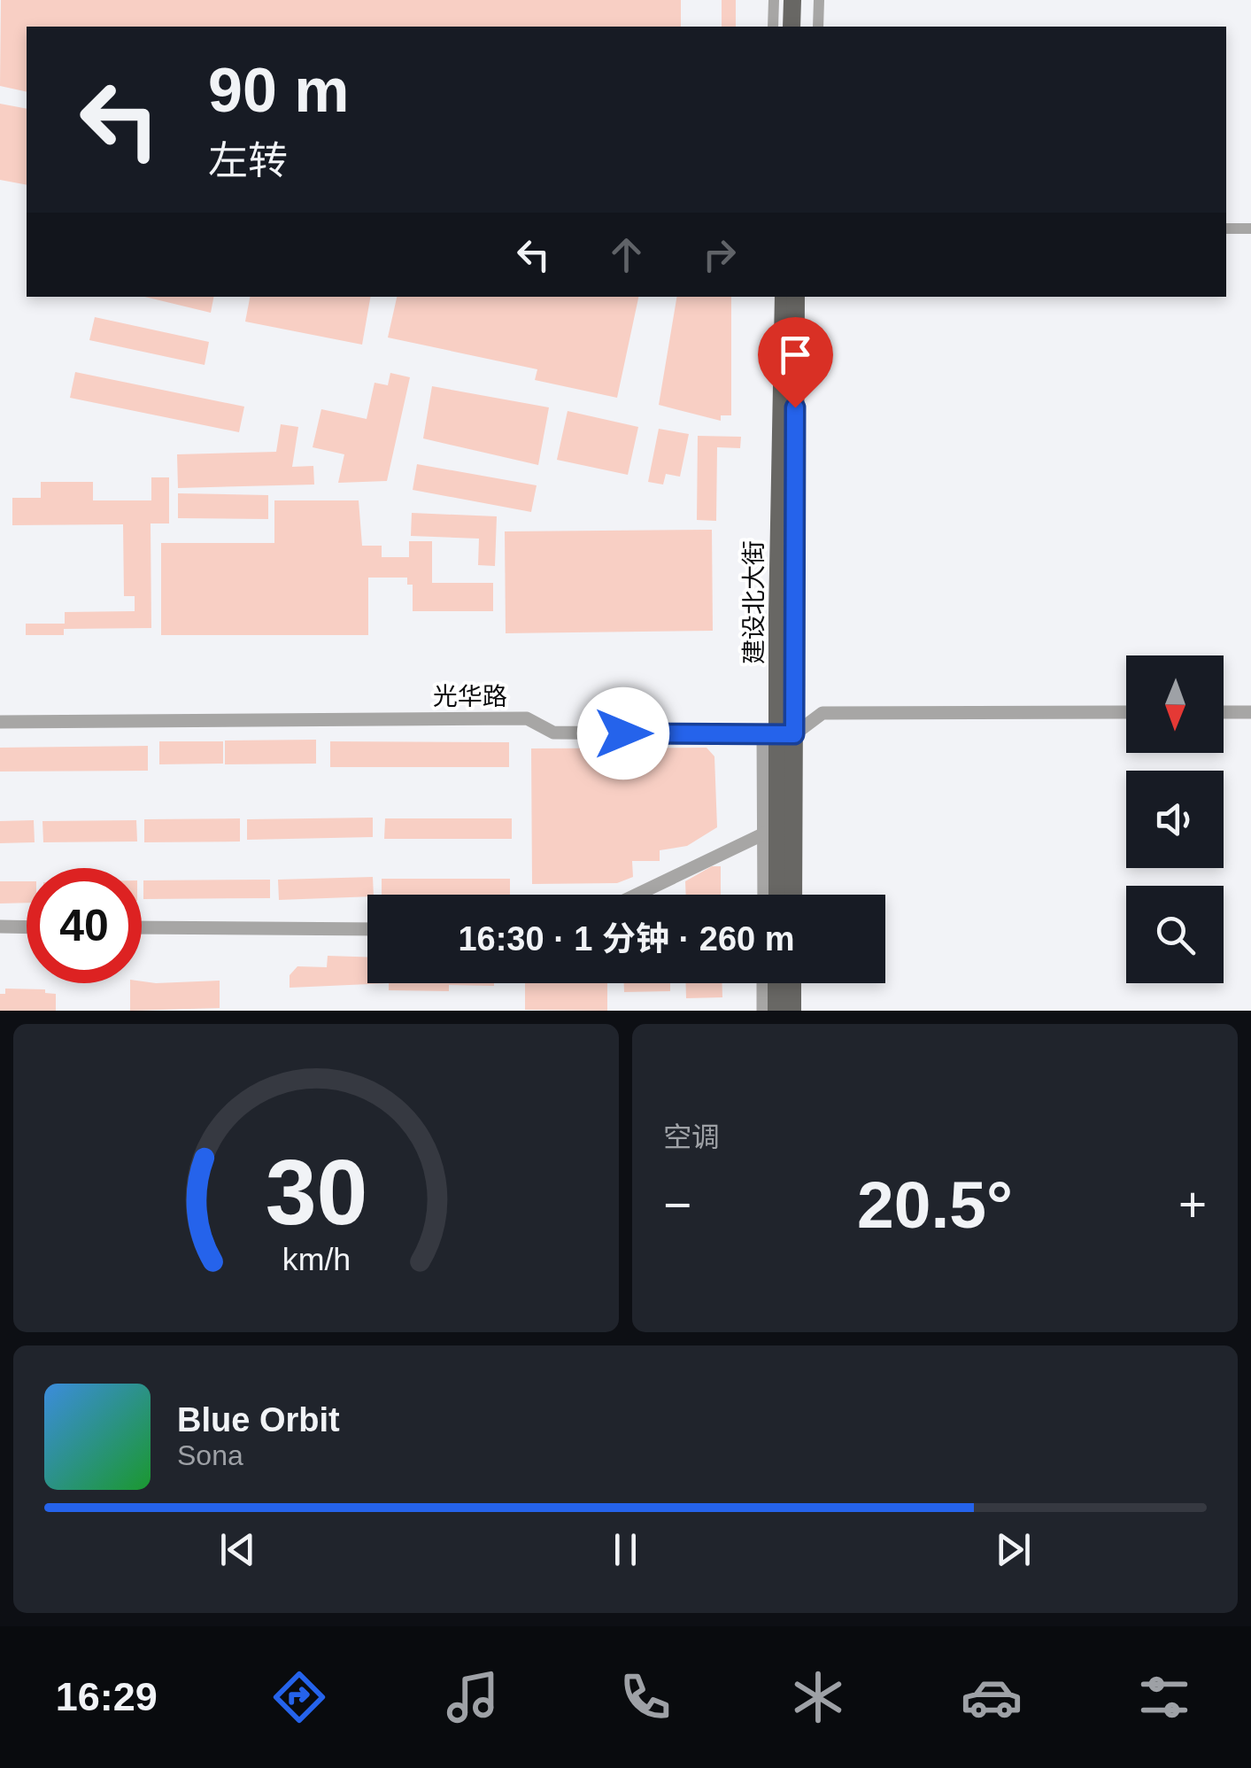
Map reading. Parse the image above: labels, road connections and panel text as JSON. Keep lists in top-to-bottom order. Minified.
{"streets":{"main road":["建设北大街"],"street":["光华路"]},"crossings":[["建设北大街","光华路"]],"north":"bottom","page":{"turn":["90 m","左转"],"limit":"40","trip":"16:30 · 1 分钟 · 260 m","tile":"空调","heat":["−","20.5°","+"],"song":["Blue Orbit","Sona"],"tabs":"16:29","gauge":["30","km/h"]}}
